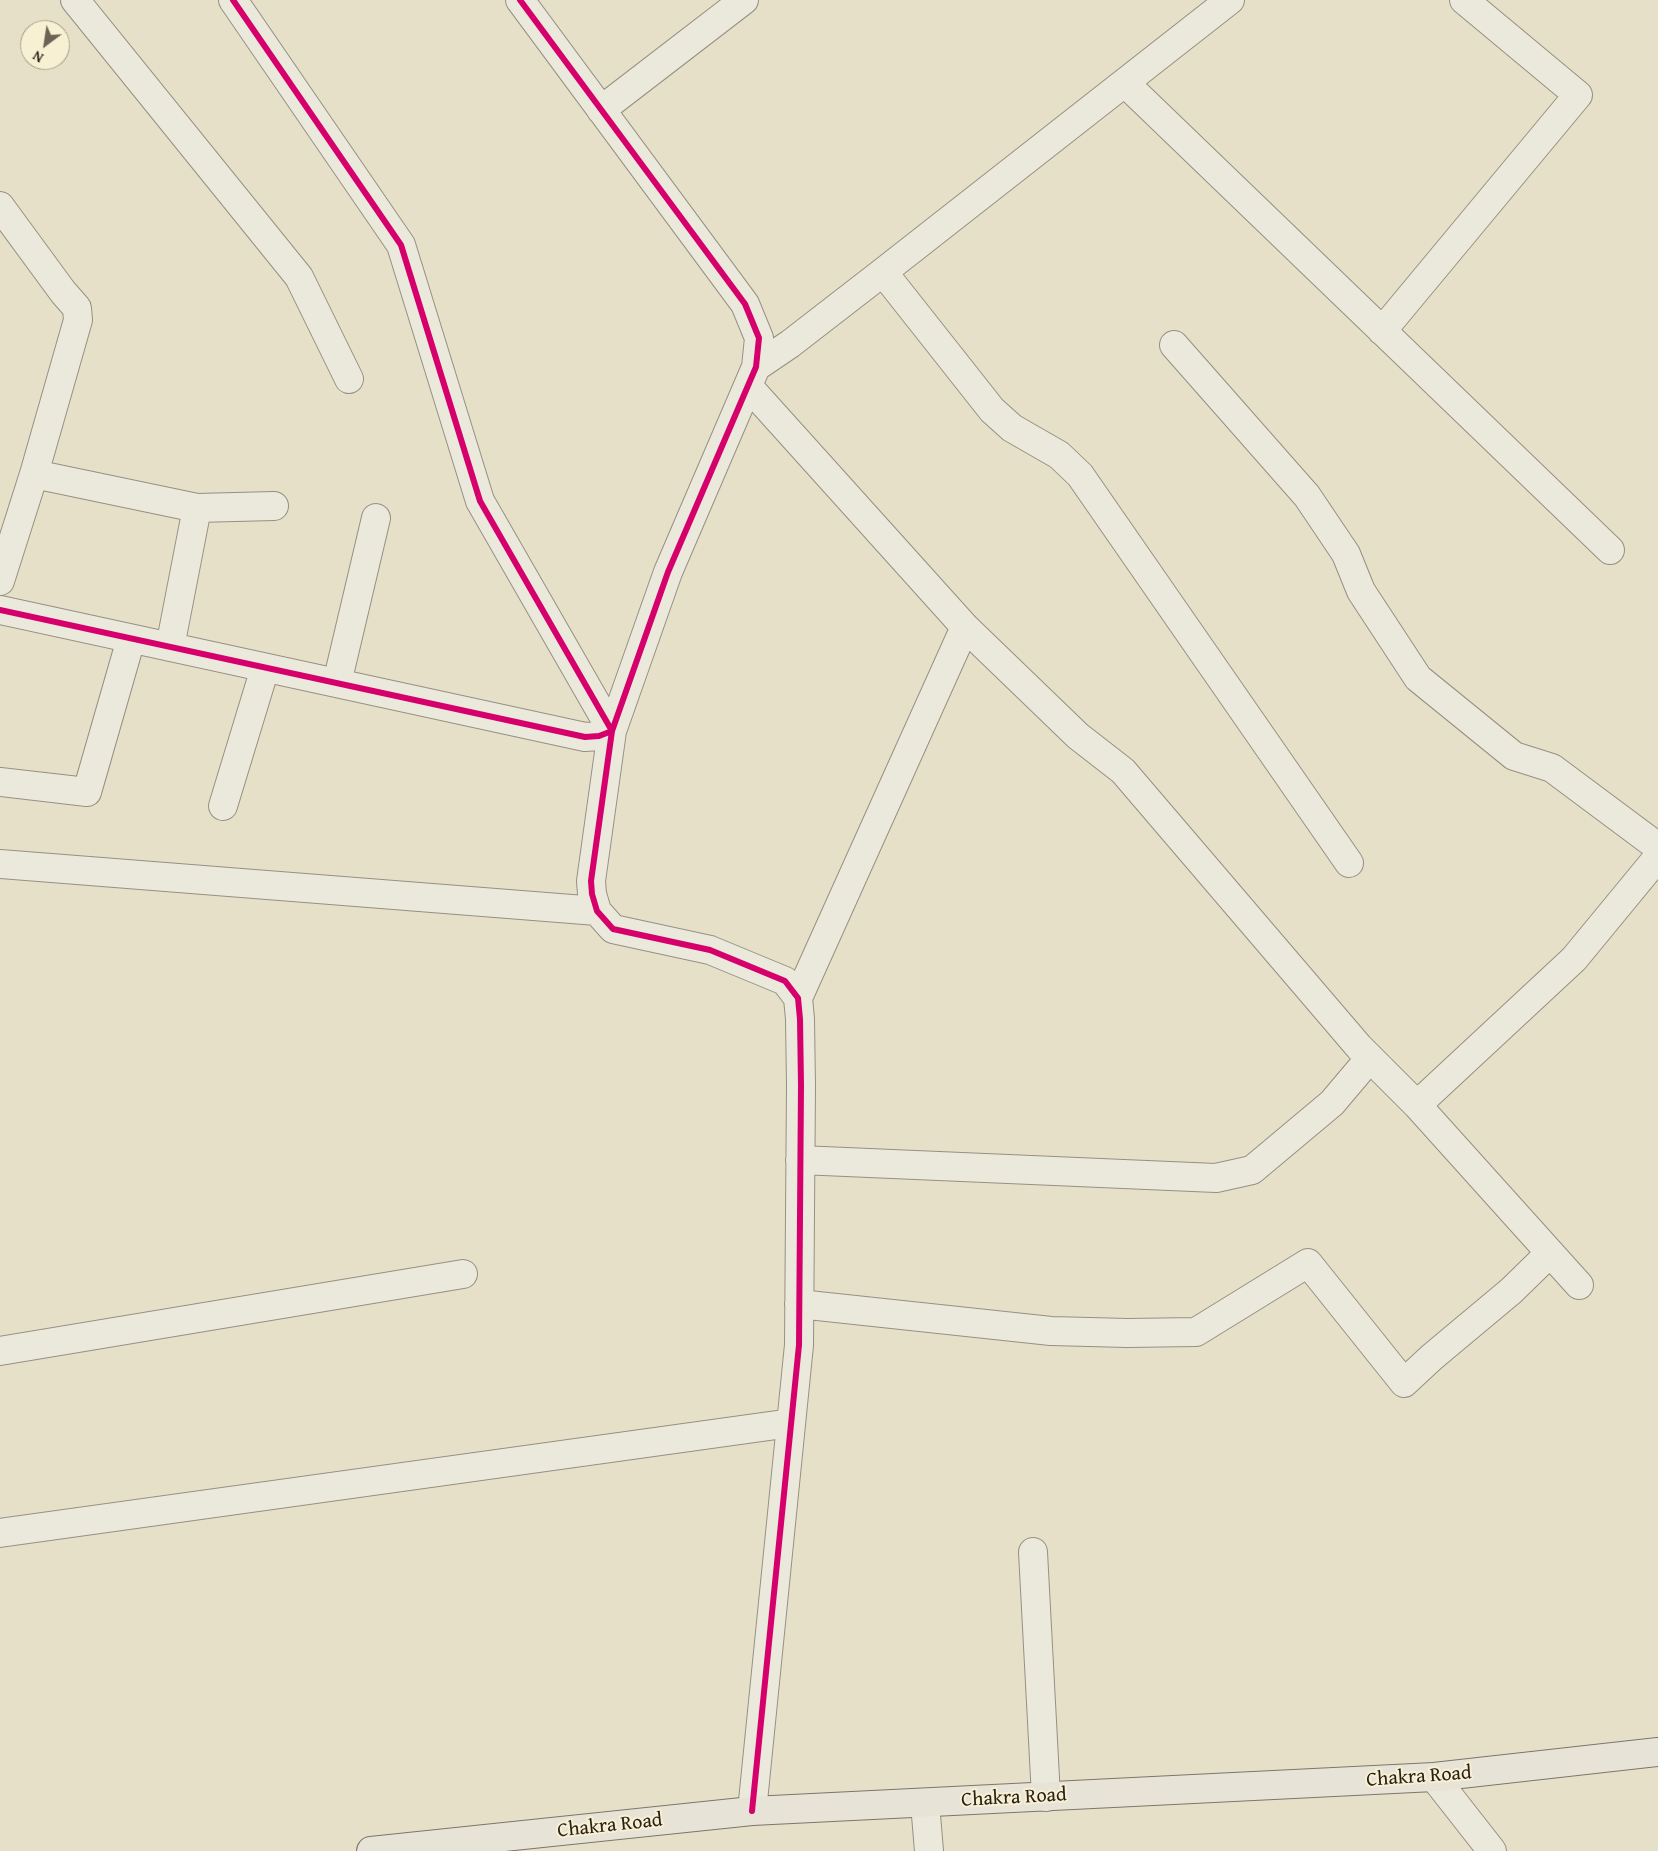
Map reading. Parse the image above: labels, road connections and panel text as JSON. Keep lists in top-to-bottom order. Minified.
{"streets":{"main road":["Chakra Road"]},"north":"bottom left"}
